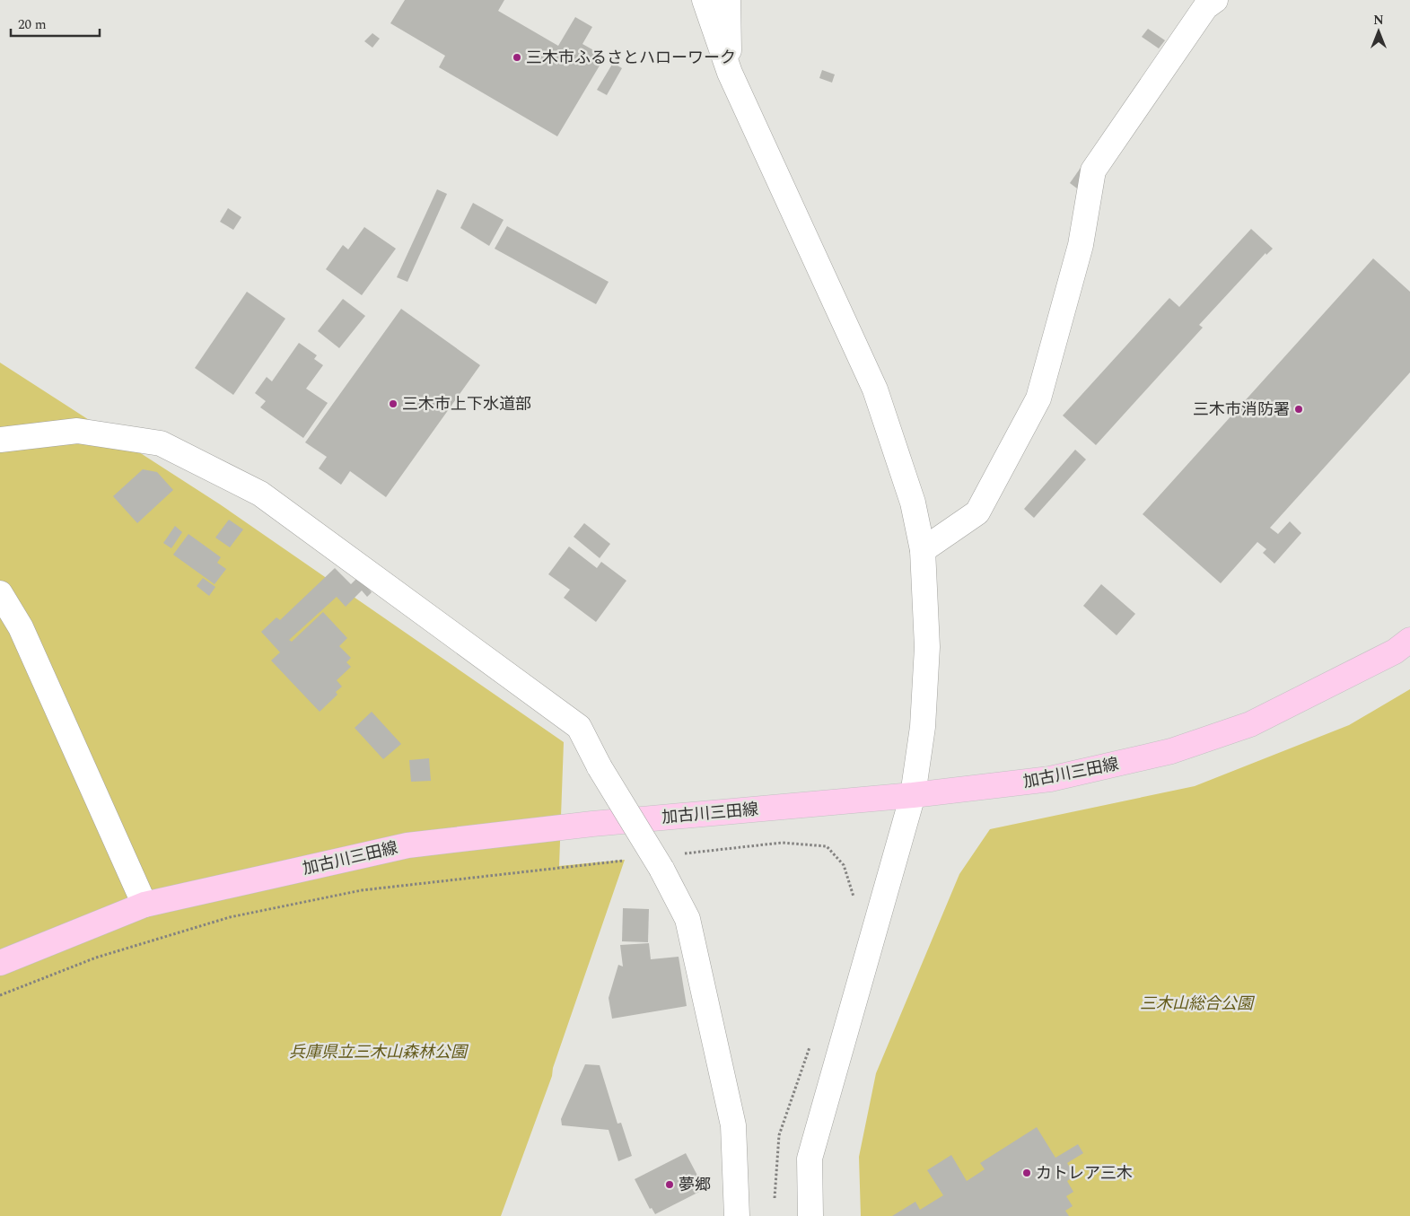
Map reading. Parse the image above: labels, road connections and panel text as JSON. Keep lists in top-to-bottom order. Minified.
{"streets":{"main road":["加古川三田線"]},"parks":["三木山総合公園","兵庫県立三木山森林公園"],"places":["三木市ふるさとハローワーク","三木市上下水道部","三木市消防署","カトレア三木","夢郷"],"scale_bar":"20 m","north":"top"}
